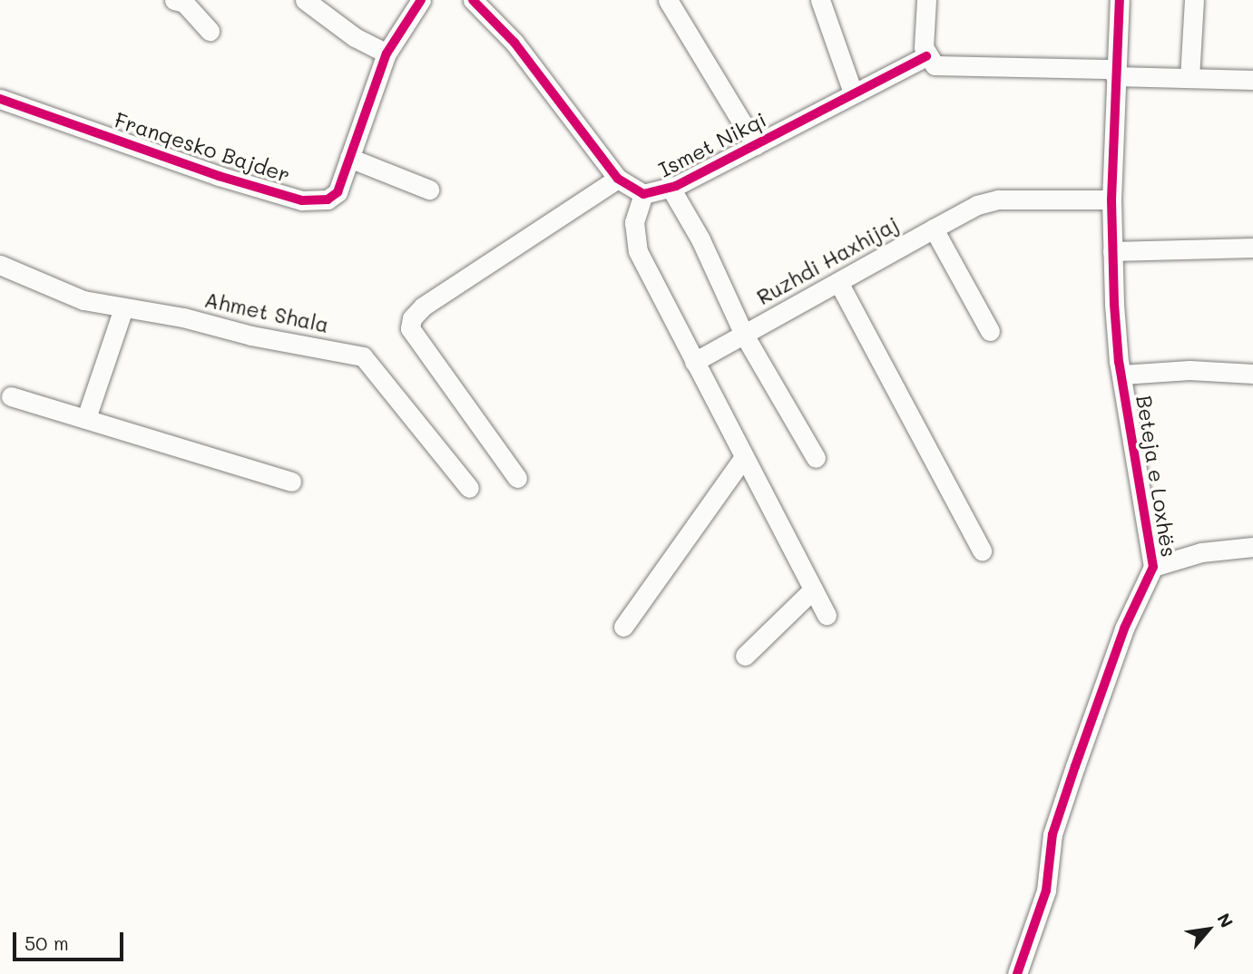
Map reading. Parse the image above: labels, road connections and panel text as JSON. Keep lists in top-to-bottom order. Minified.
{"streets":{"street":["Ismet Nikqi","Franqesko Bajder","Ruzhdi Haxhijaj","Ahmet Shala","Beteja e Loxhës"]},"crossings":[["Ismet Nikqi","Ruzhdi Haxhijaj"],["Ruzhdi Haxhijaj","Beteja e Loxhës"]],"scale_bar":"50 m","north":"top right"}
